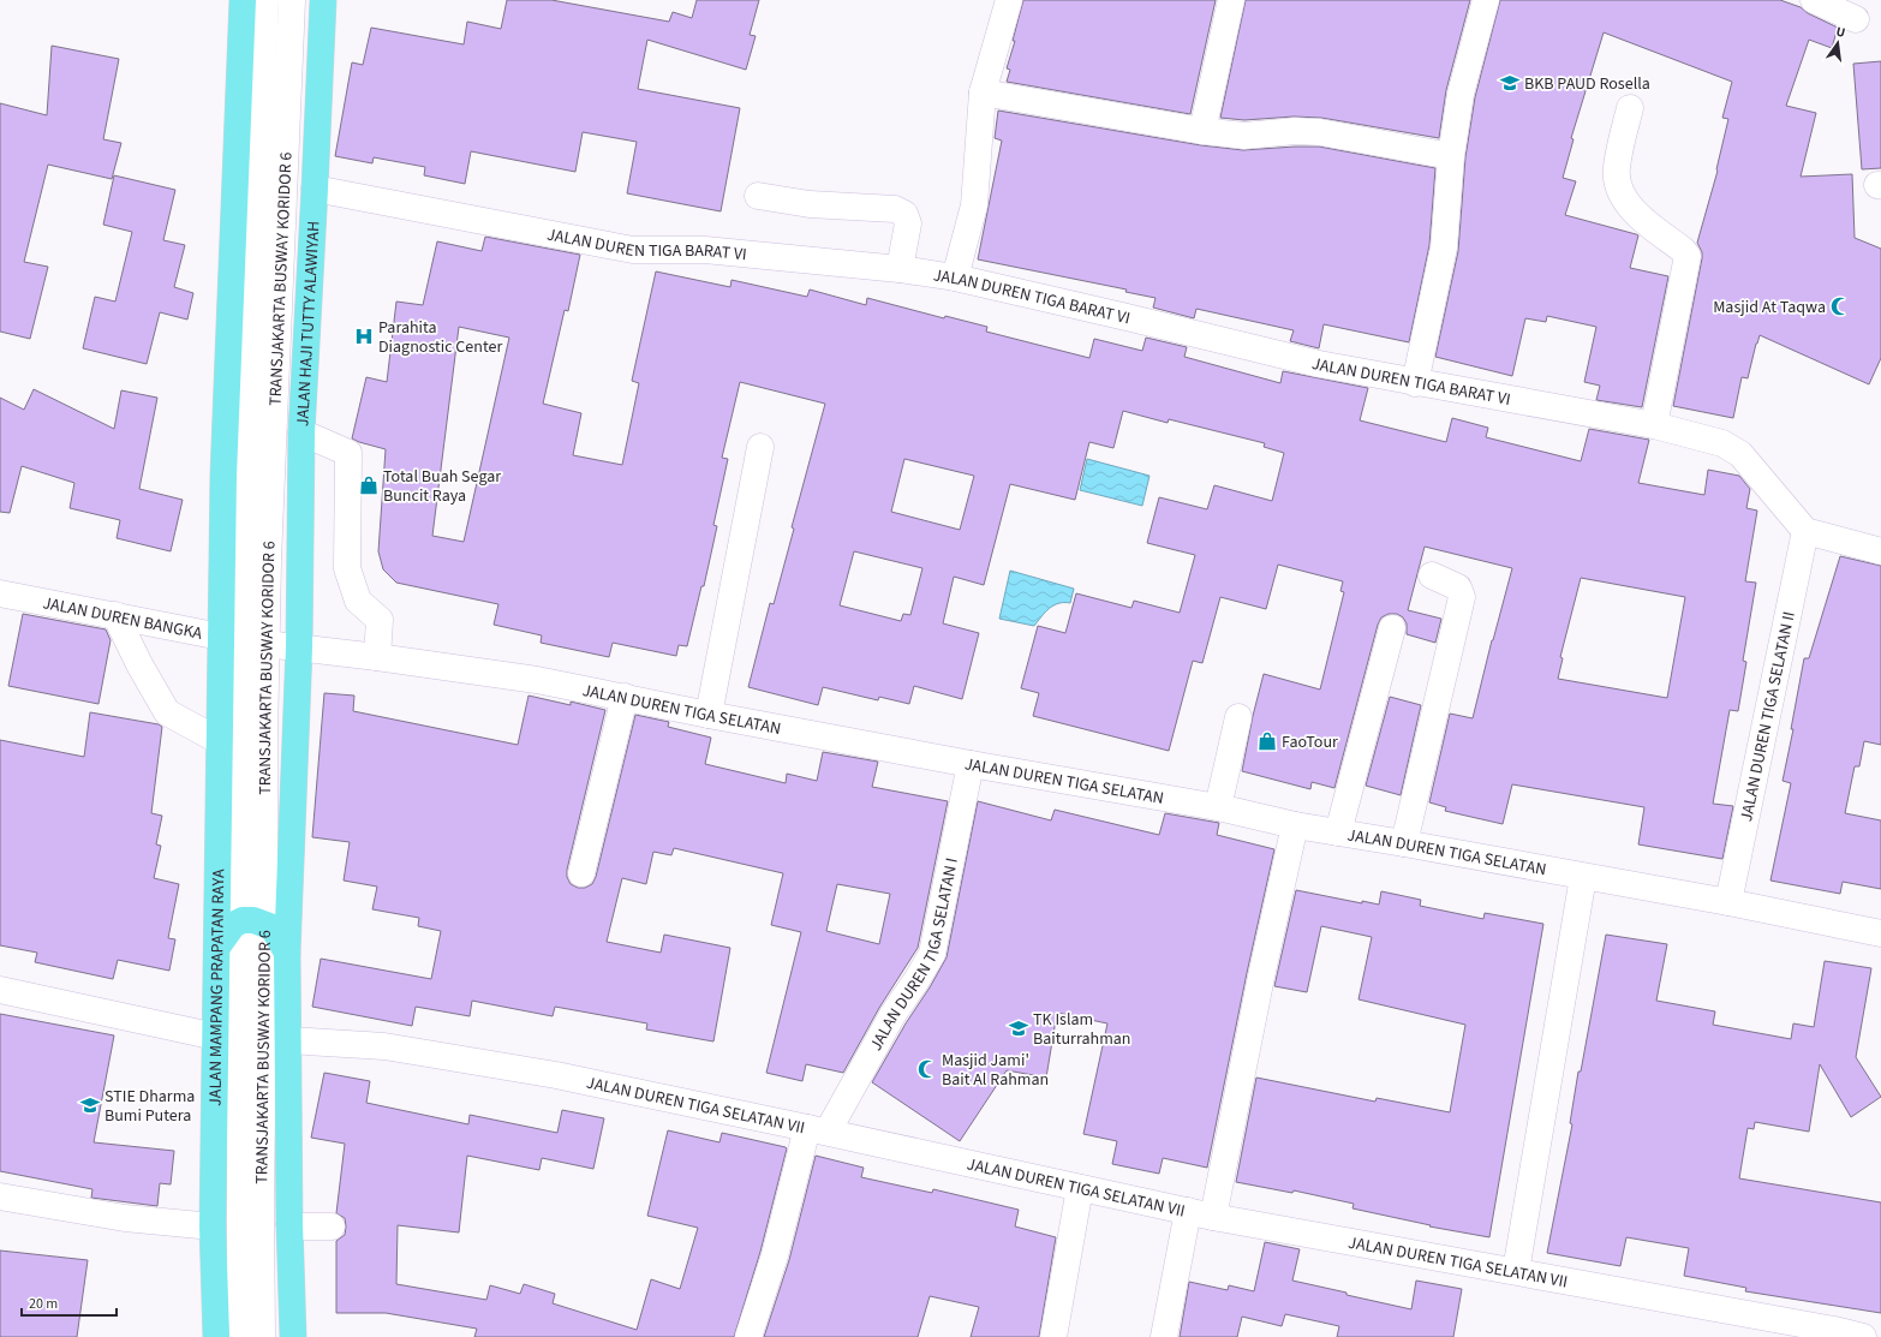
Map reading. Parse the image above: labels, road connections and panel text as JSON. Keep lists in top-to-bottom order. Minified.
{"streets":{"main road":["JALAN HAJI TUTTY ALAWIYAH","JALAN MAMPANG PRAPATAN RAYA"],"street":["JALAN DUREN TIGA BARAT VI","TRANSJAKARTA BUSWAY KORIDOR 6","JALAN DUREN BANGKA","JALAN DUREN TIGA SELATAN","JALAN DUREN TIGA SELATAN II","JALAN DUREN TIGA SELATAN I","JALAN DUREN TIGA SELATAN VII"]},"crossings":[["JALAN DUREN TIGA BARAT VI","JALAN HAJI TUTTY ALAWIYAH"],["JALAN DUREN TIGA BARAT VI","JALAN DUREN TIGA SELATAN II"],["TRANSJAKARTA BUSWAY KORIDOR 6","JALAN DUREN BANGKA"],["TRANSJAKARTA BUSWAY KORIDOR 6","JALAN DUREN TIGA SELATAN"],["TRANSJAKARTA BUSWAY KORIDOR 6","JALAN MAMPANG PRAPATAN RAYA"],["JALAN HAJI TUTTY ALAWIYAH","JALAN DUREN TIGA SELATAN"],["JALAN DUREN BANGKA","JALAN DUREN TIGA SELATAN"],["JALAN DUREN BANGKA","JALAN MAMPANG PRAPATAN RAYA"],["JALAN DUREN TIGA SELATAN","JALAN DUREN TIGA SELATAN II"],["JALAN DUREN TIGA SELATAN","JALAN DUREN TIGA SELATAN I"],["JALAN DUREN TIGA SELATAN","JALAN MAMPANG PRAPATAN RAYA"],["JALAN DUREN TIGA SELATAN I","JALAN DUREN TIGA SELATAN VII"]],"places":{"school or university":["BKB PAUD Rosella","TK Islam Baiturrahman","STIE Dharma Bumi Putera"],"mosque":["Masjid At Taqwa","Masjid Jami' Bait Al Rahman"],"hospital":["Parahita Diagnostic Center"],"shop":["Total Buah Segar Buncit Raya","FaoTour"]},"scale_bar":"20 m","north":"top"}
